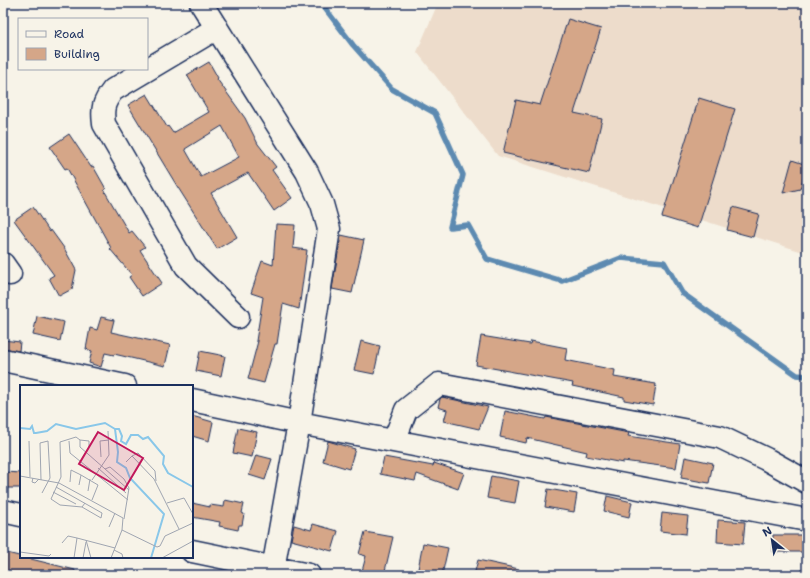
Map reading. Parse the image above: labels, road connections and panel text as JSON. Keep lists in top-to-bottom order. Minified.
{"legend":["Road","Building"],"north":"top left"}
